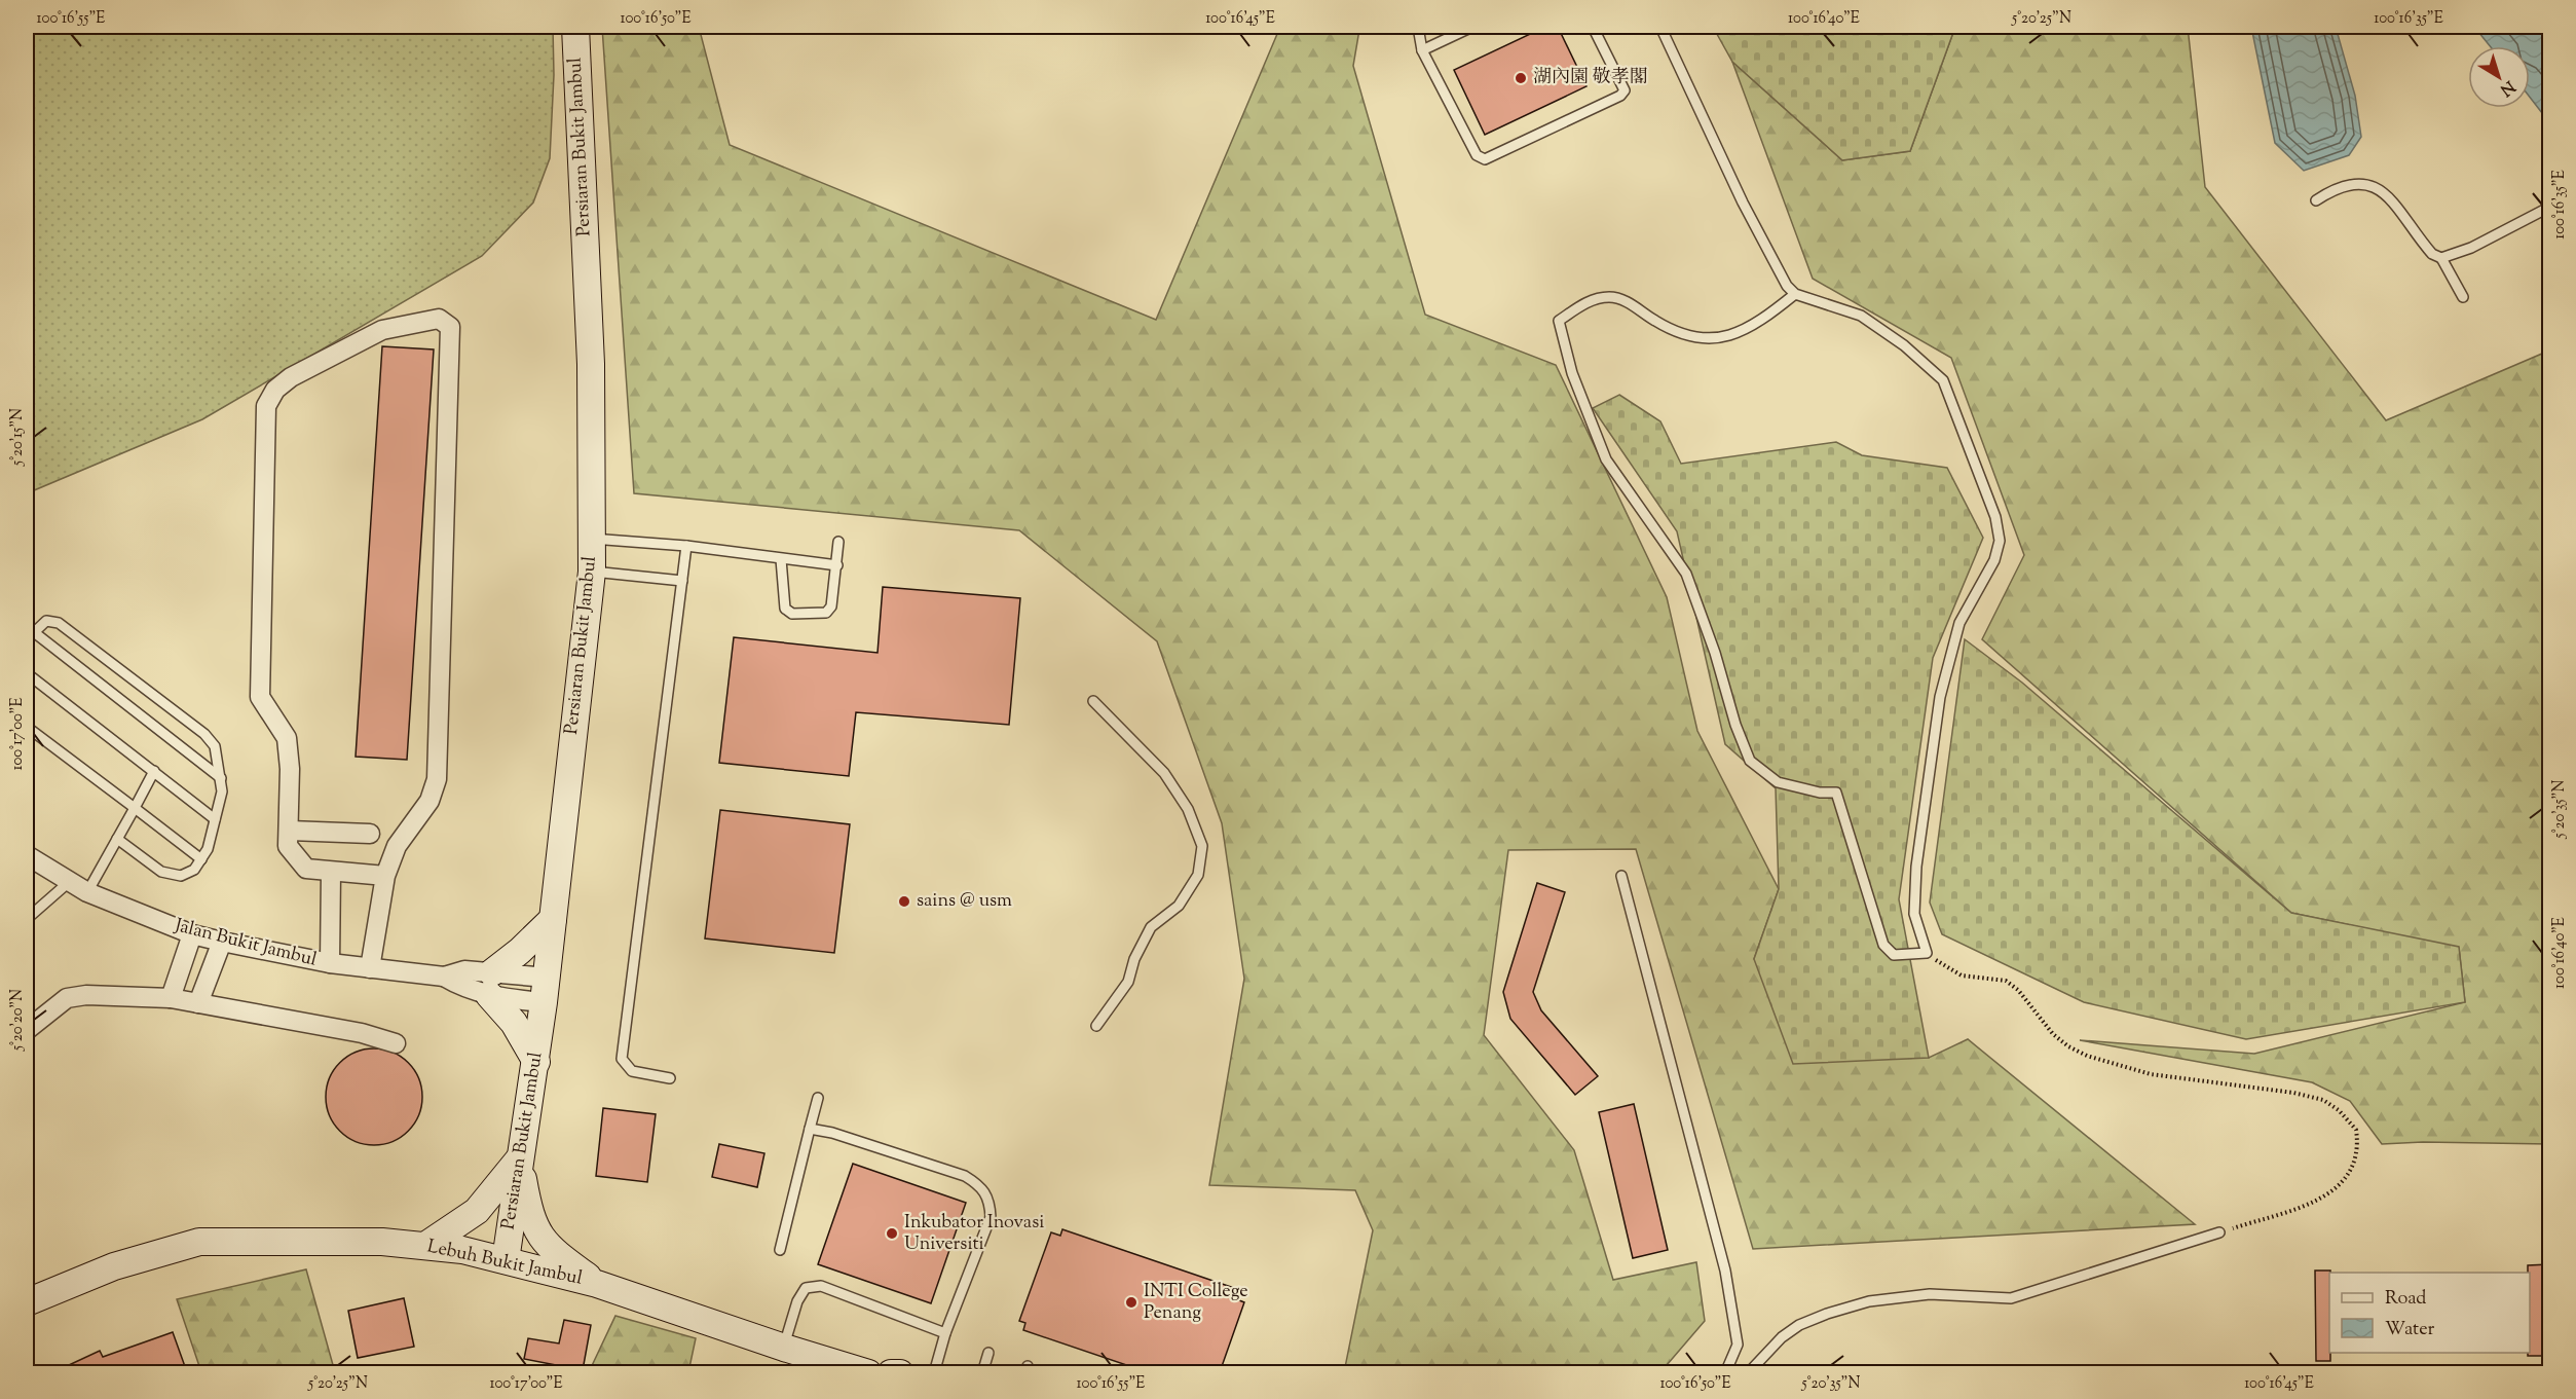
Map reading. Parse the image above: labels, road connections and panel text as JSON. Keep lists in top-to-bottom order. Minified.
{"streets":{"street":["Persiaran Bukit Jambul","Jalan Bukit Jambul","Lebuh Bukit Jambul"]},"crossings":[["Persiaran Bukit Jambul","Jalan Bukit Jambul"],["Persiaran Bukit Jambul","Lebuh Bukit Jambul"]],"places":["湖內園 敬孝閣","sains @ usm","Inkubator Inovasi Universiti","INTI College Penang"],"legend":["Road","Water"],"north":"bottom right","coordinates":["100°16'55\"E","100°16'50\"E","100°16'45\"E","100°16'40\"E","5°20'25\"N","100°16'35\"E","5°20'15\"N","100°17'00\"E","5°20'35\"N","5°20'20\"N"]}
